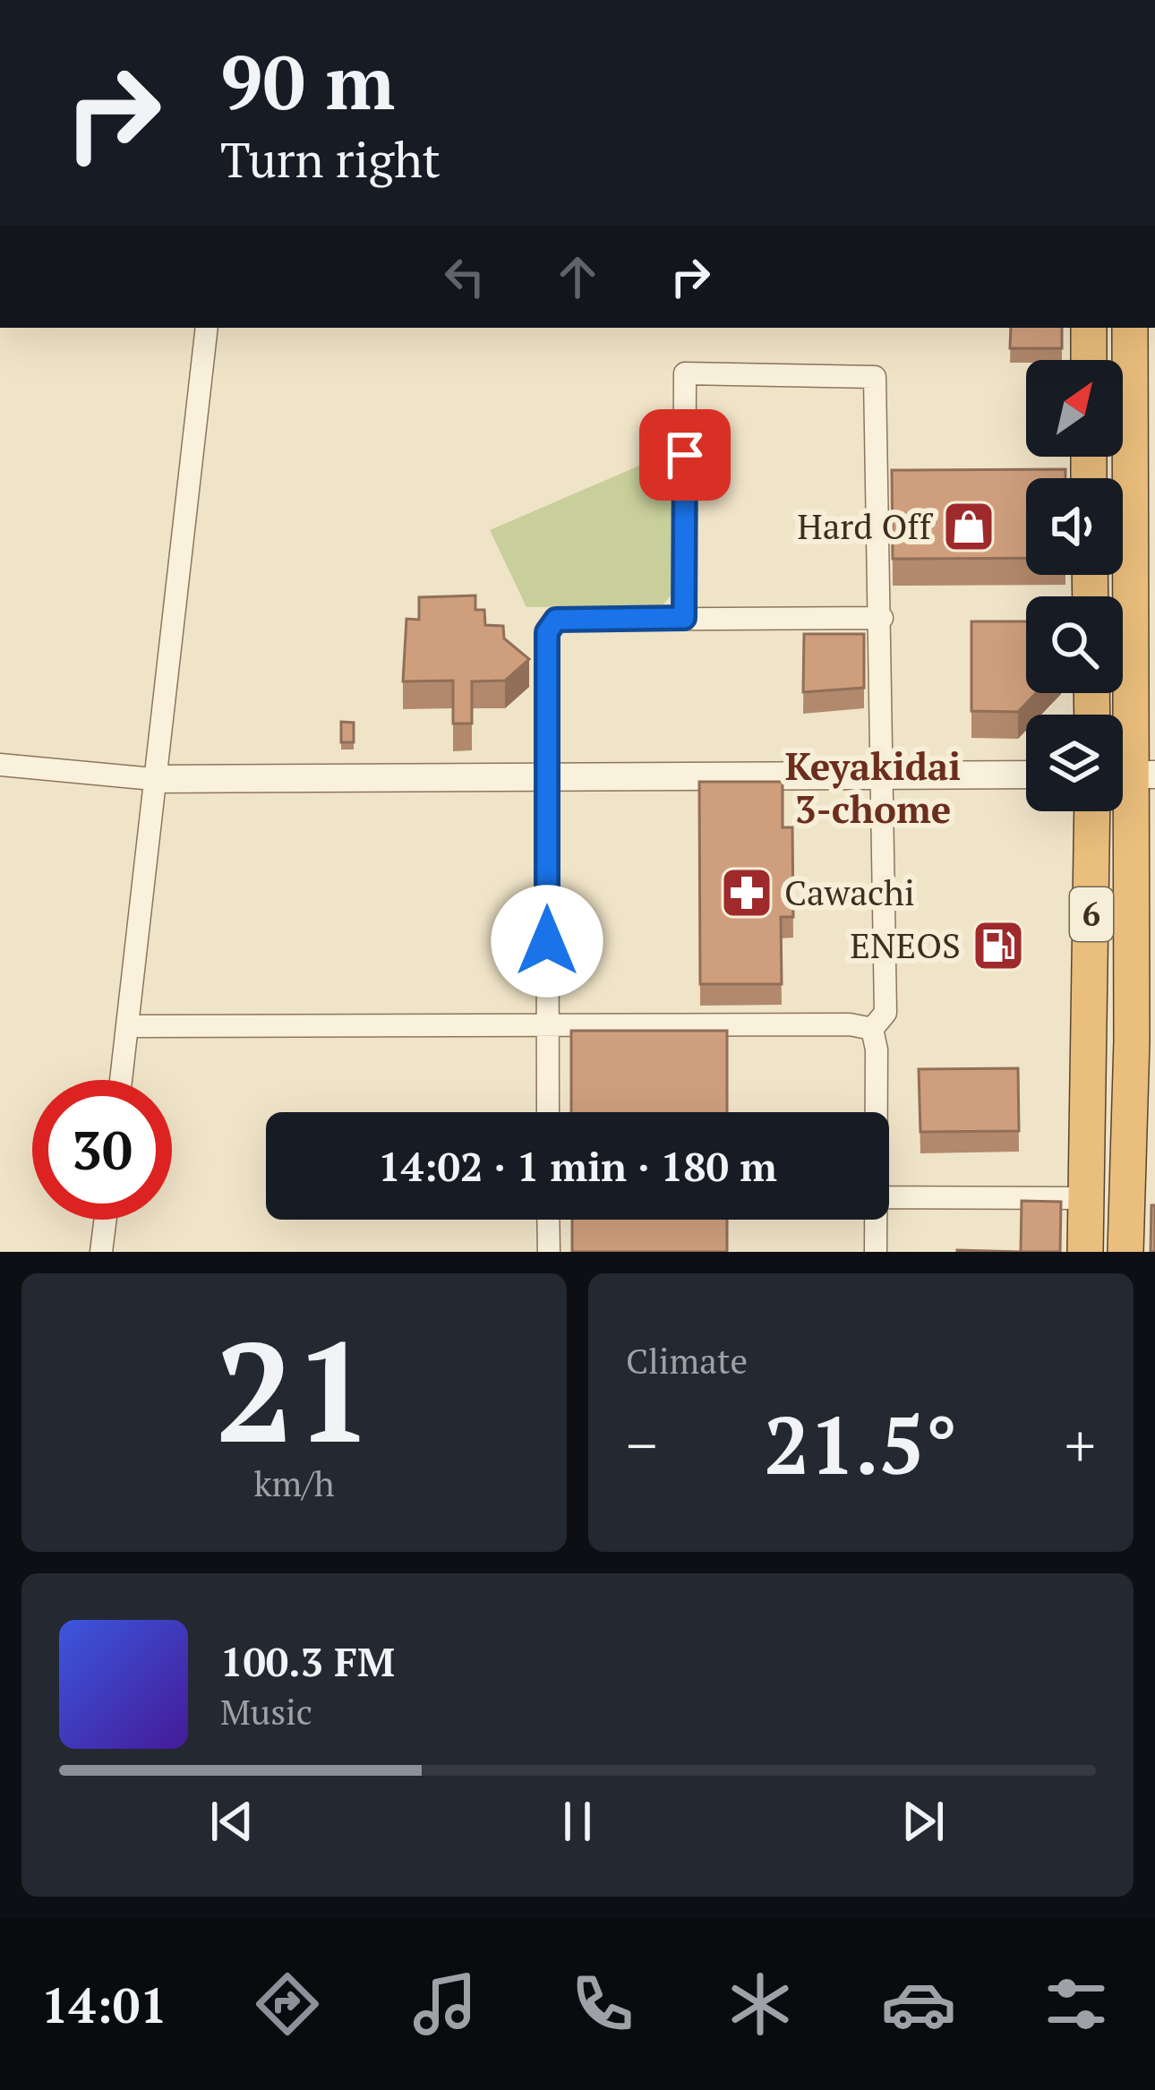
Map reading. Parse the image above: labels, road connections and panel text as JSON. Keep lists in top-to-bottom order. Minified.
{"streets":{"highway":["6"]},"districts":["Keyakidai 3-chome"],"places":{"shop":["Hard Off"],"pharmacy":["Cawachi"],"fuel station":["ENEOS"]},"north":"top right","page":{"turn":["90 m","Turn right"],"limit":"30","trip":"14:02 · 1 min · 180 m","tile":[["21","km/h"],"Climate"],"heat":["−","21.5°","+"],"song":["100.3 FM","Music"],"tabs":"14:01"}}
